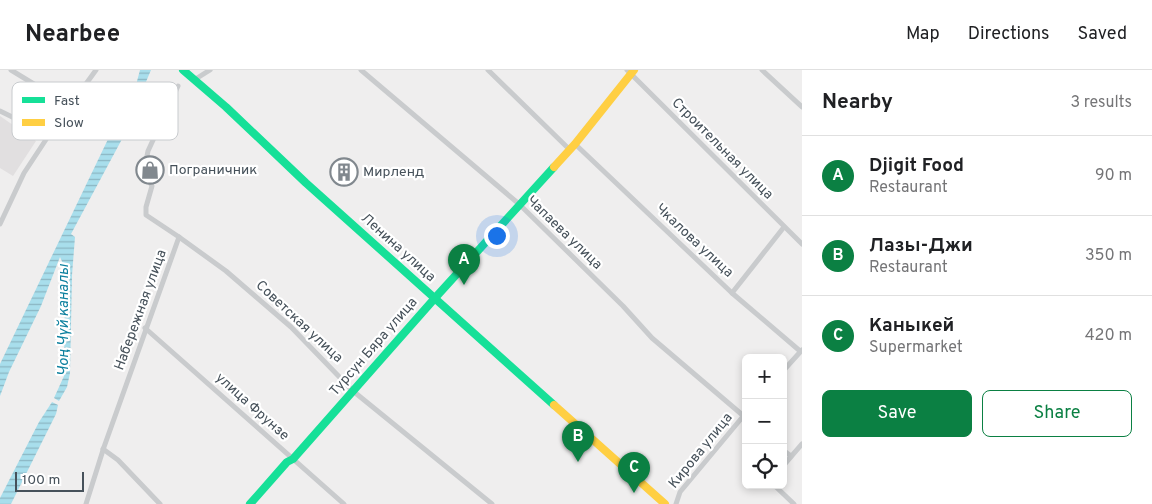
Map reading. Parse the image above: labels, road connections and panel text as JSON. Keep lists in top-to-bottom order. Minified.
{"streets":{"main road":["Ленина улица","Турсун Бяра улица"],"street":["Строительная улица","Чапаева улица","Чкалова улица","Набережная улица","Советская улица","улица Фрунзе","Кирова улица"]},"crossings":[["Строительная улица","Турсун Бяра улица"],["Чапаева улица","Турсун Бяра улица"],["Чкалова улица","Турсун Бяра улица"],["Ленина улица","Турсун Бяра улица"],["Набережная улица","Советская улица"],["Набережная улица","улица Фрунзе"],["Советская улица","Турсун Бяра улица"],["Турсун Бяра улица","улица Фрунзе"]],"water":["Чоң Чүй каналы"],"places":{"shop":["Пограничник"],"building":["Мирленд"]},"legend":["Fast","Slow"],"scale_bar":"100 m","page":{"header":"Nearbee","nav":["Map","Directions","Saved"],"heading":["Nearby","3 results"],"list":[{"mark":"A","name":"Djigit Food","note":"Restaurant","value":"90 m"},{"mark":"B","name":"Лазы-Джи","note":"Restaurant","value":"350 m"},{"mark":"C","name":"Каныкей","note":"Supermarket","value":"420 m"}],"pins":["A","B","C"],"map_buttons":["+","−"],"buttons":["Save","Share"],"scale":"100 m"}}
